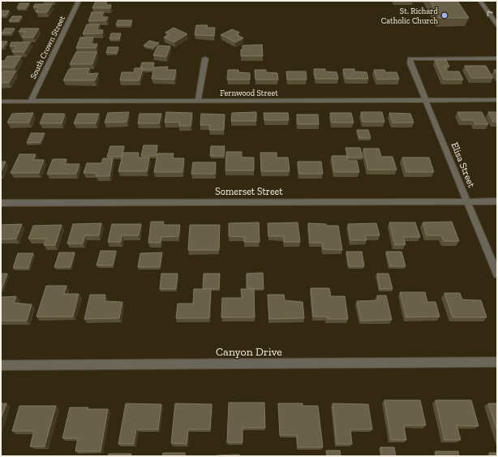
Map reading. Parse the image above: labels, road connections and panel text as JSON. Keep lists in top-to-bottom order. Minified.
{"streets":{"street":["South Crown Street","Fernwood Street","Elisa Street","Somerset Street","Canyon Drive"]},"crossings":[["South Crown Street","Fernwood Street"],["Fernwood Street","Elisa Street"],["Elisa Street","Somerset Street"]],"places":["St. Richard Catholic Church"]}
